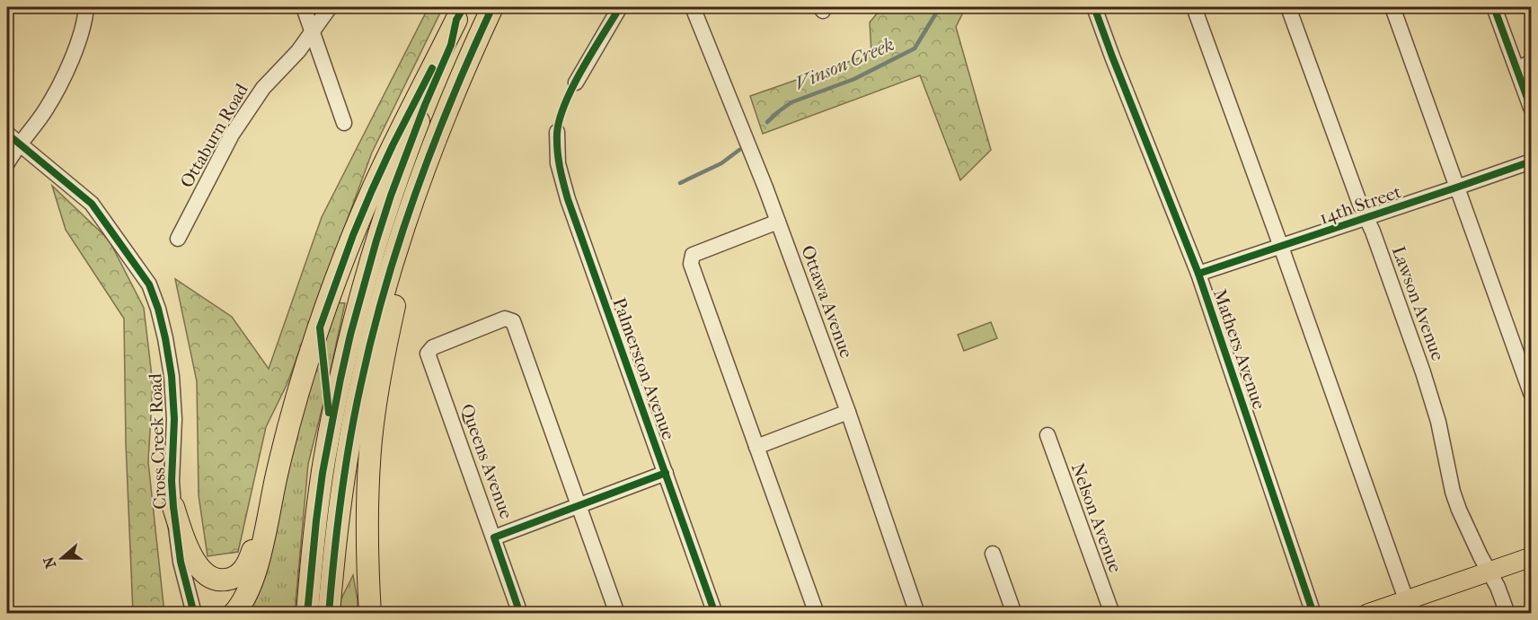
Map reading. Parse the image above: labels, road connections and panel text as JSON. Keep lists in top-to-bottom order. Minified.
{"streets":{"street":["Ottaburn Road","14th Street","Ottawa Avenue","Lawson Avenue","Mathers Avenue","Palmerston Avenue","Cross Creek Road","Queens Avenue","Nelson Avenue"]},"crossings":[["14th Street","Lawson Avenue"],["14th Street","Mathers Avenue"]],"water":["Vinson Creek"],"north":"left"}
